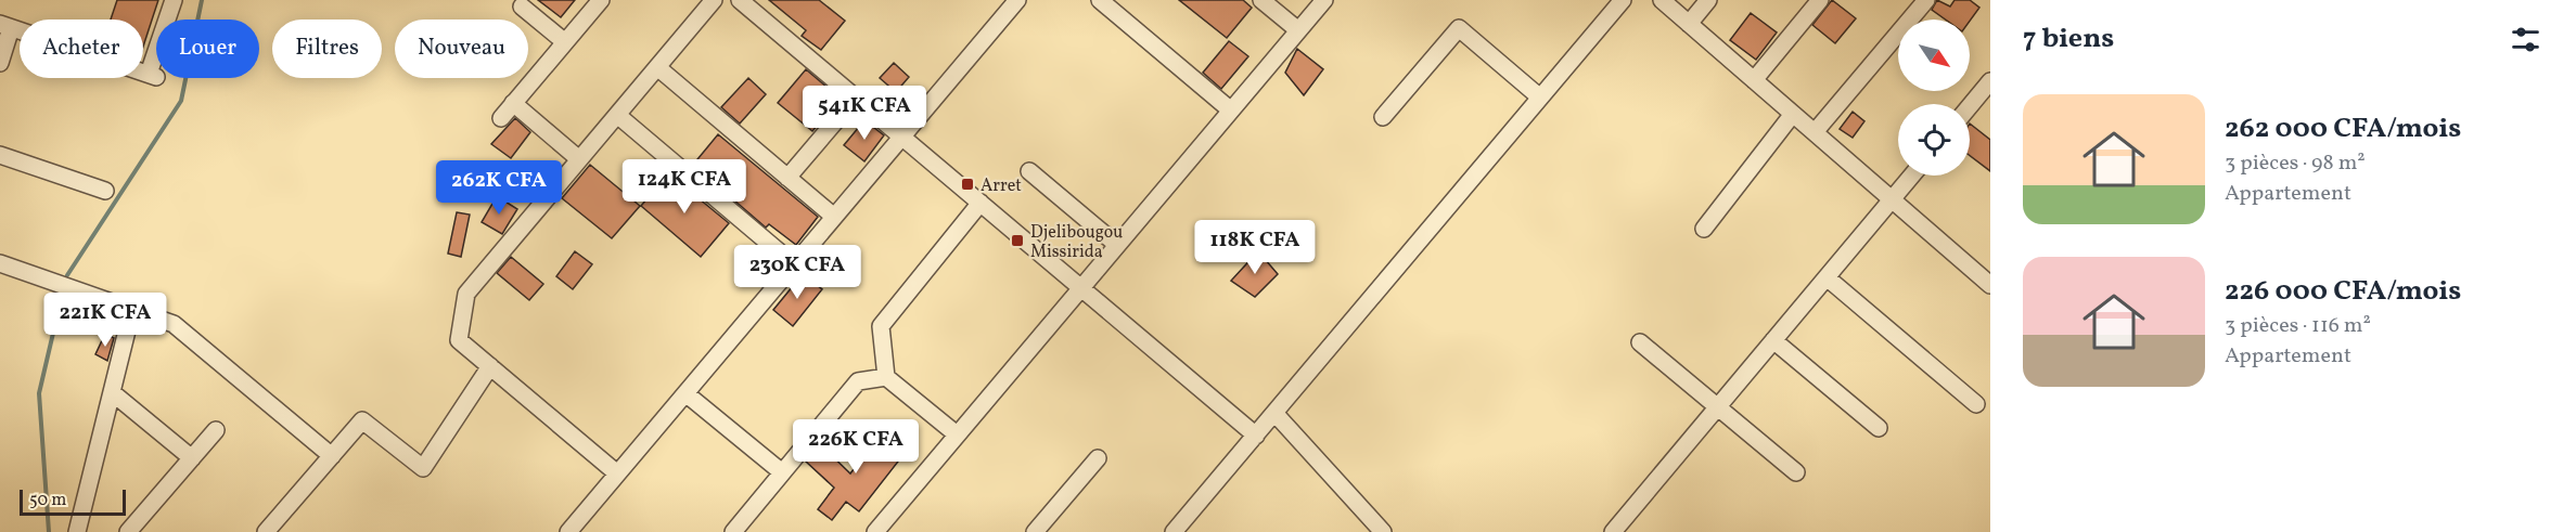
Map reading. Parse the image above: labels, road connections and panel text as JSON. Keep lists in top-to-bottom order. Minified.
{"places":{"transit":["Arret","Djelibougou Missirida"]},"scale_bar":"50 m","north":"bottom right","page":{"heading":"7 biens","chip":["Acheter","Louer","Filtres","Nouveau"],"list":[{"name":"262 000 CFA/mois","note":"3 pièces · 98 m² · Appartement"},{"name":"226 000 CFA/mois","note":"3 pièces · 116 m² · Appartement"}],"price":["541K CFA","124K CFA","262K CFA","118K CFA","230K CFA","221K CFA","226K CFA"],"scale":"50 m"}}
